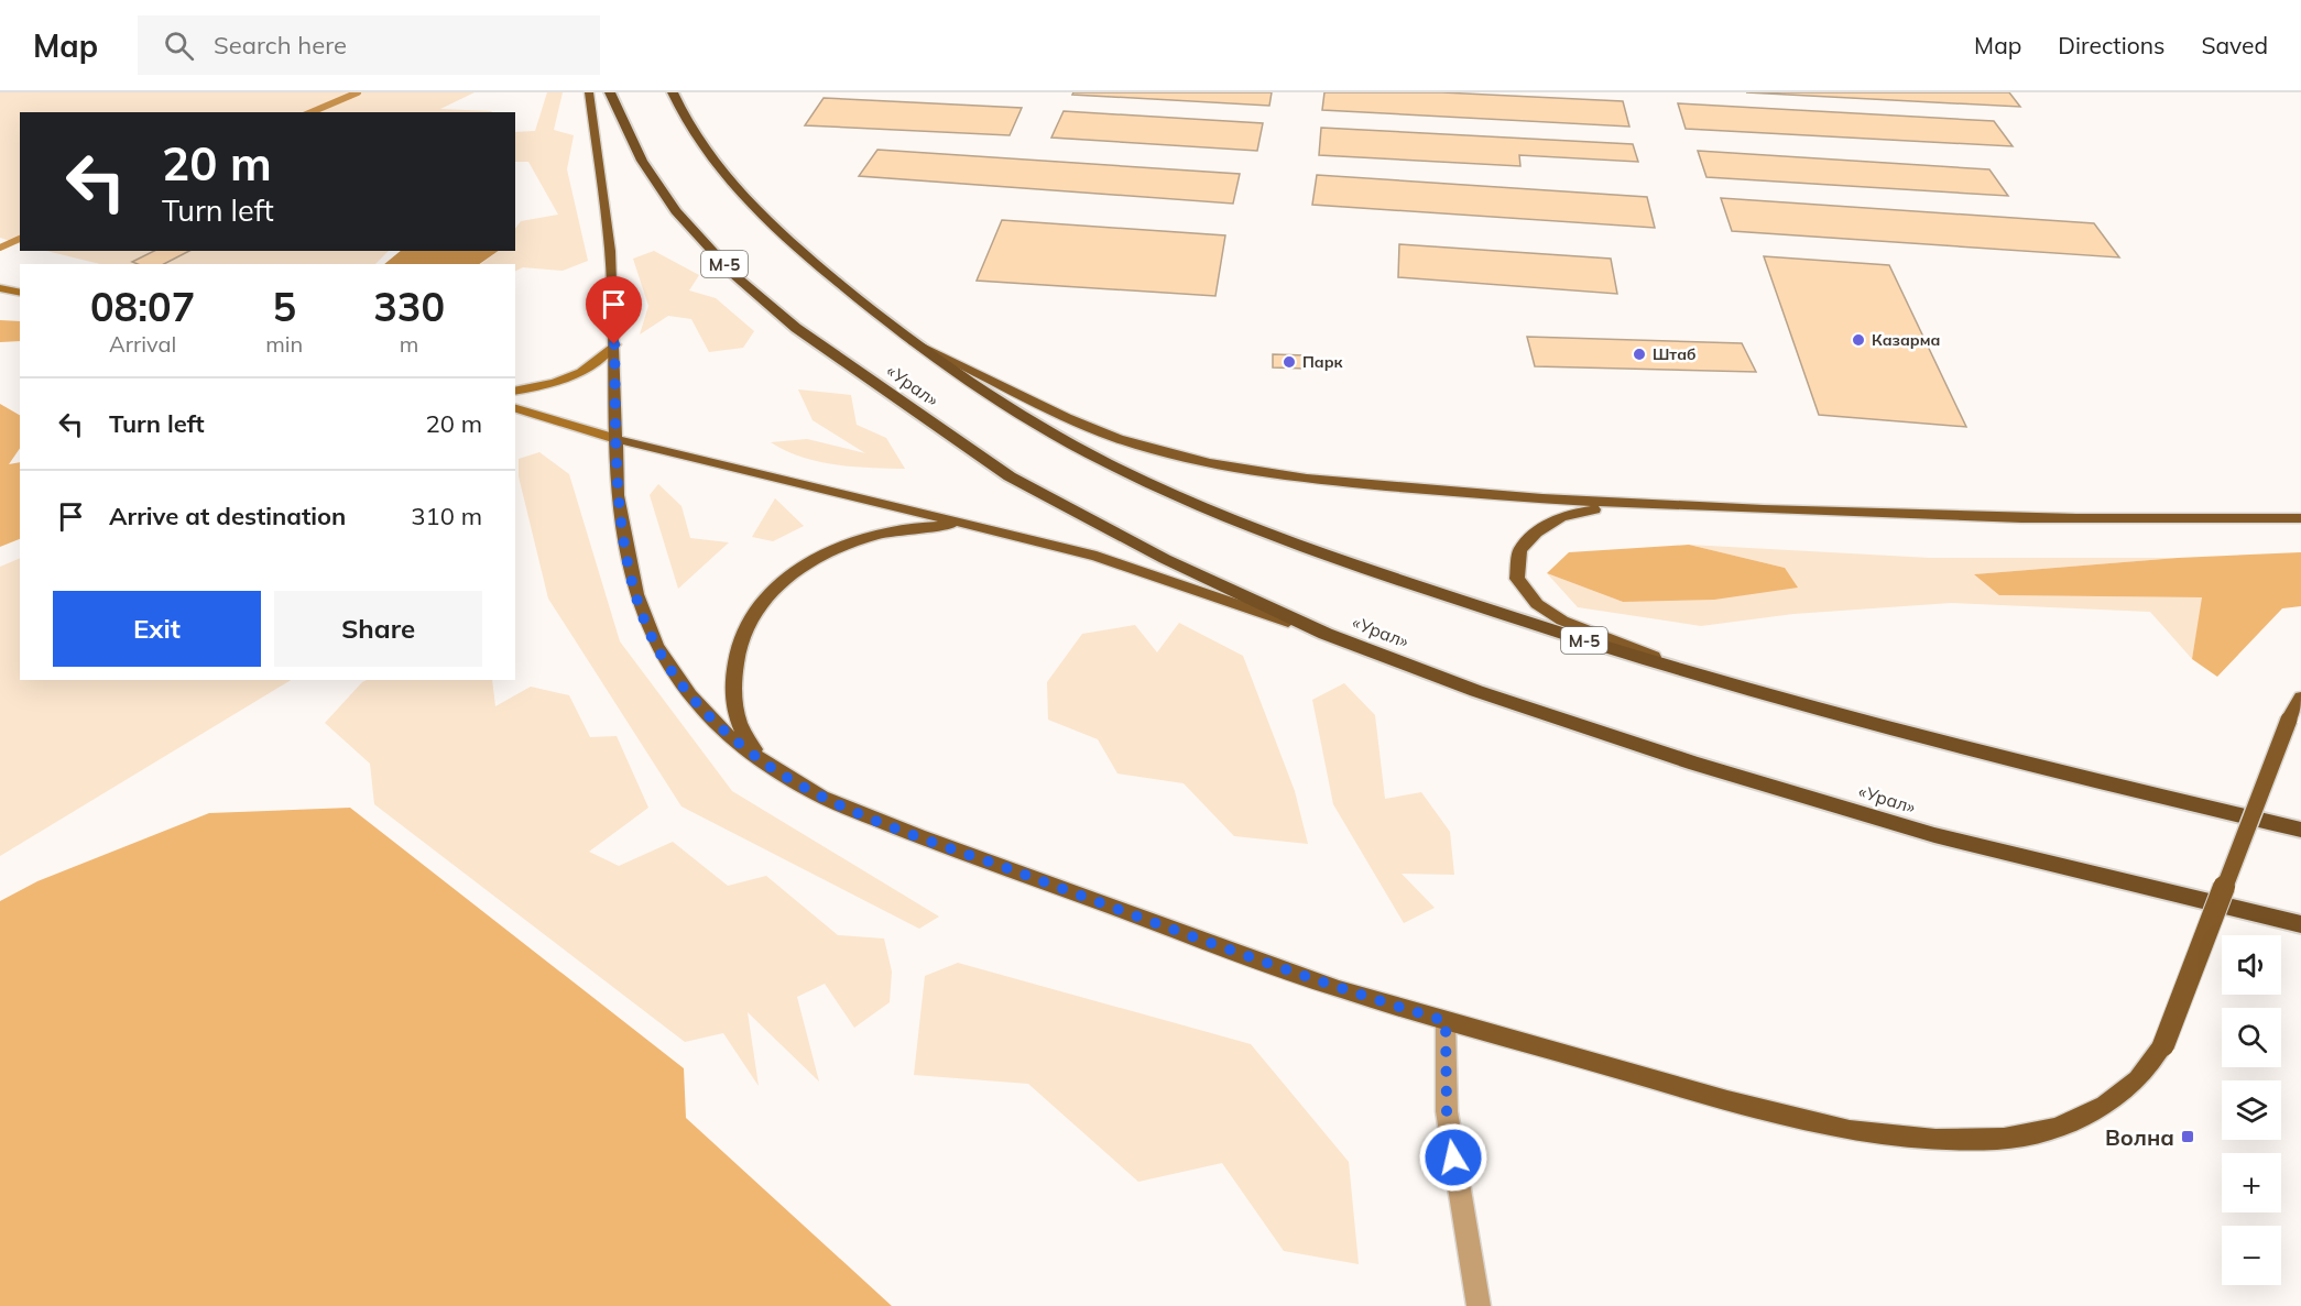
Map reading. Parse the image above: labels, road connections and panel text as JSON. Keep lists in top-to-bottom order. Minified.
{"streets":{"highway":["М-5","«Урал»"]},"places":{"other":["Казарма","Штаб","Парк"],"transit":["Волна"]},"page":{"header":"Map","search":"Search here","nav":["Map","Directions","Saved"],"turn":["20 m","Turn left"],"eta":["08:07","Arrival","5","min","330","m"],"list":[{"name":"Turn left","value":"20 m"},{"name":"Arrive at destination","value":"310 m"}],"buttons":["Exit","Share"],"map_buttons":["+","−"]}}
